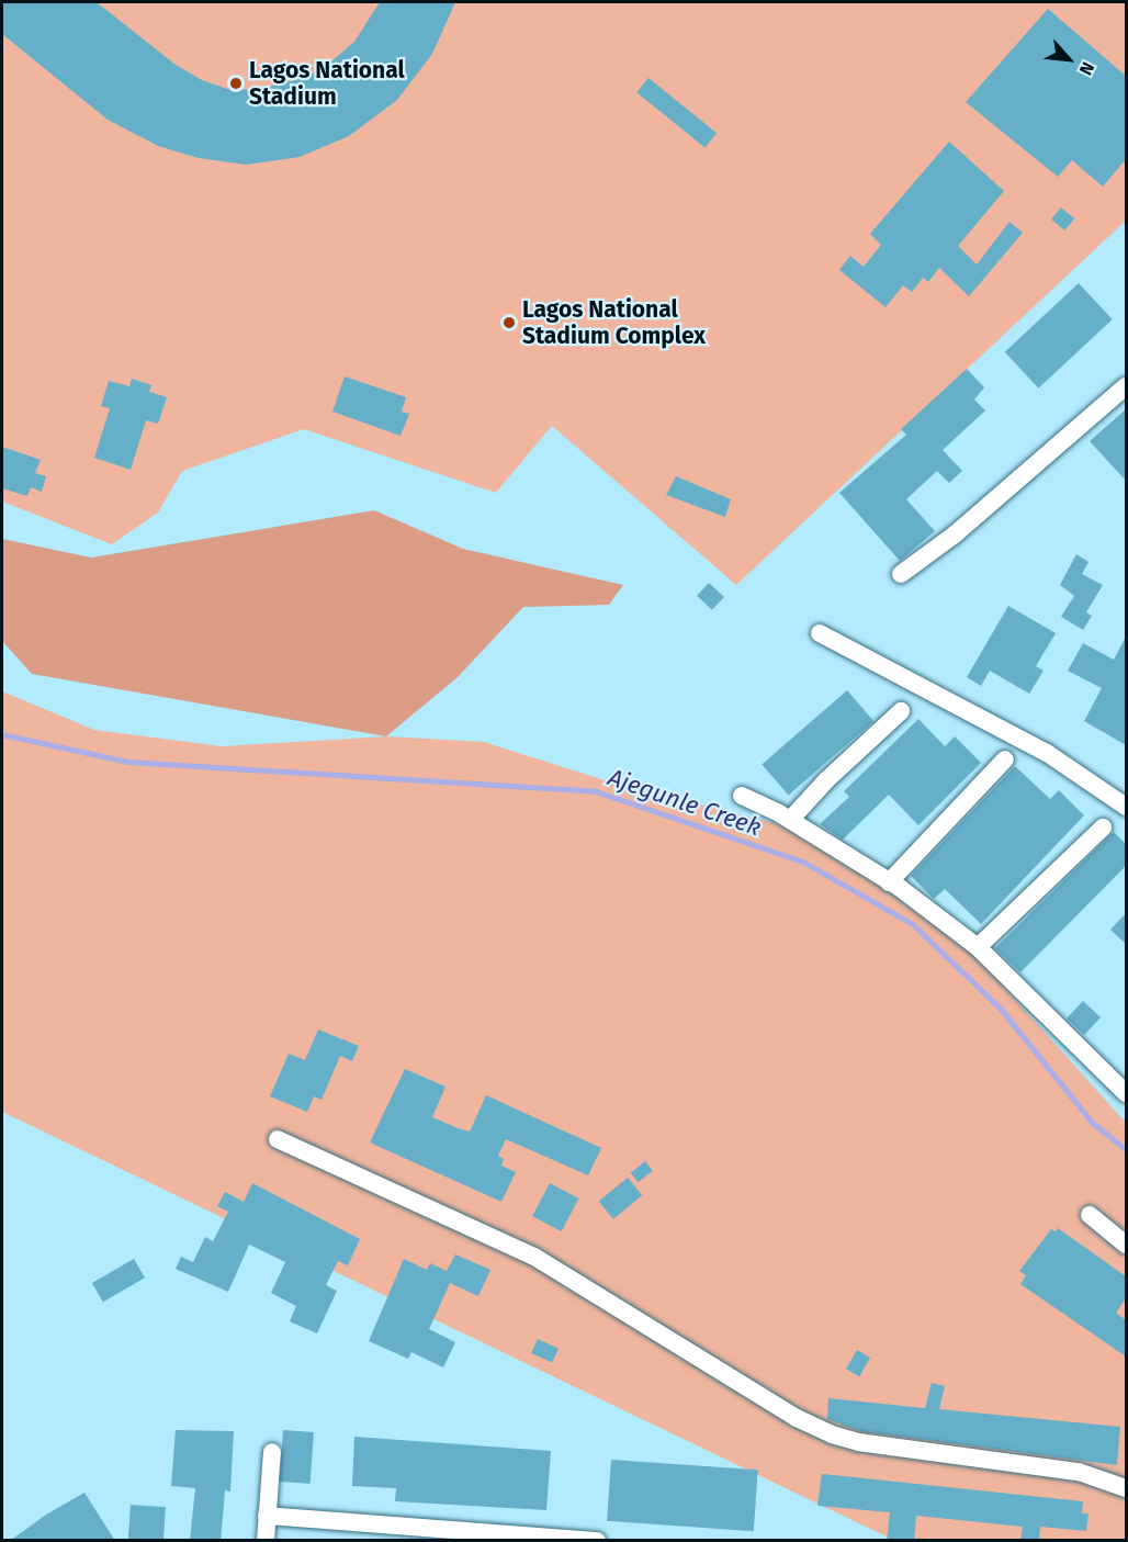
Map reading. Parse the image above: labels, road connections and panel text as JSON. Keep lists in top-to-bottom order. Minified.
{"water":["Ajegunle Creek"],"places":["Lagos National Stadium","Lagos National Stadium Complex"],"north":"bottom right"}
